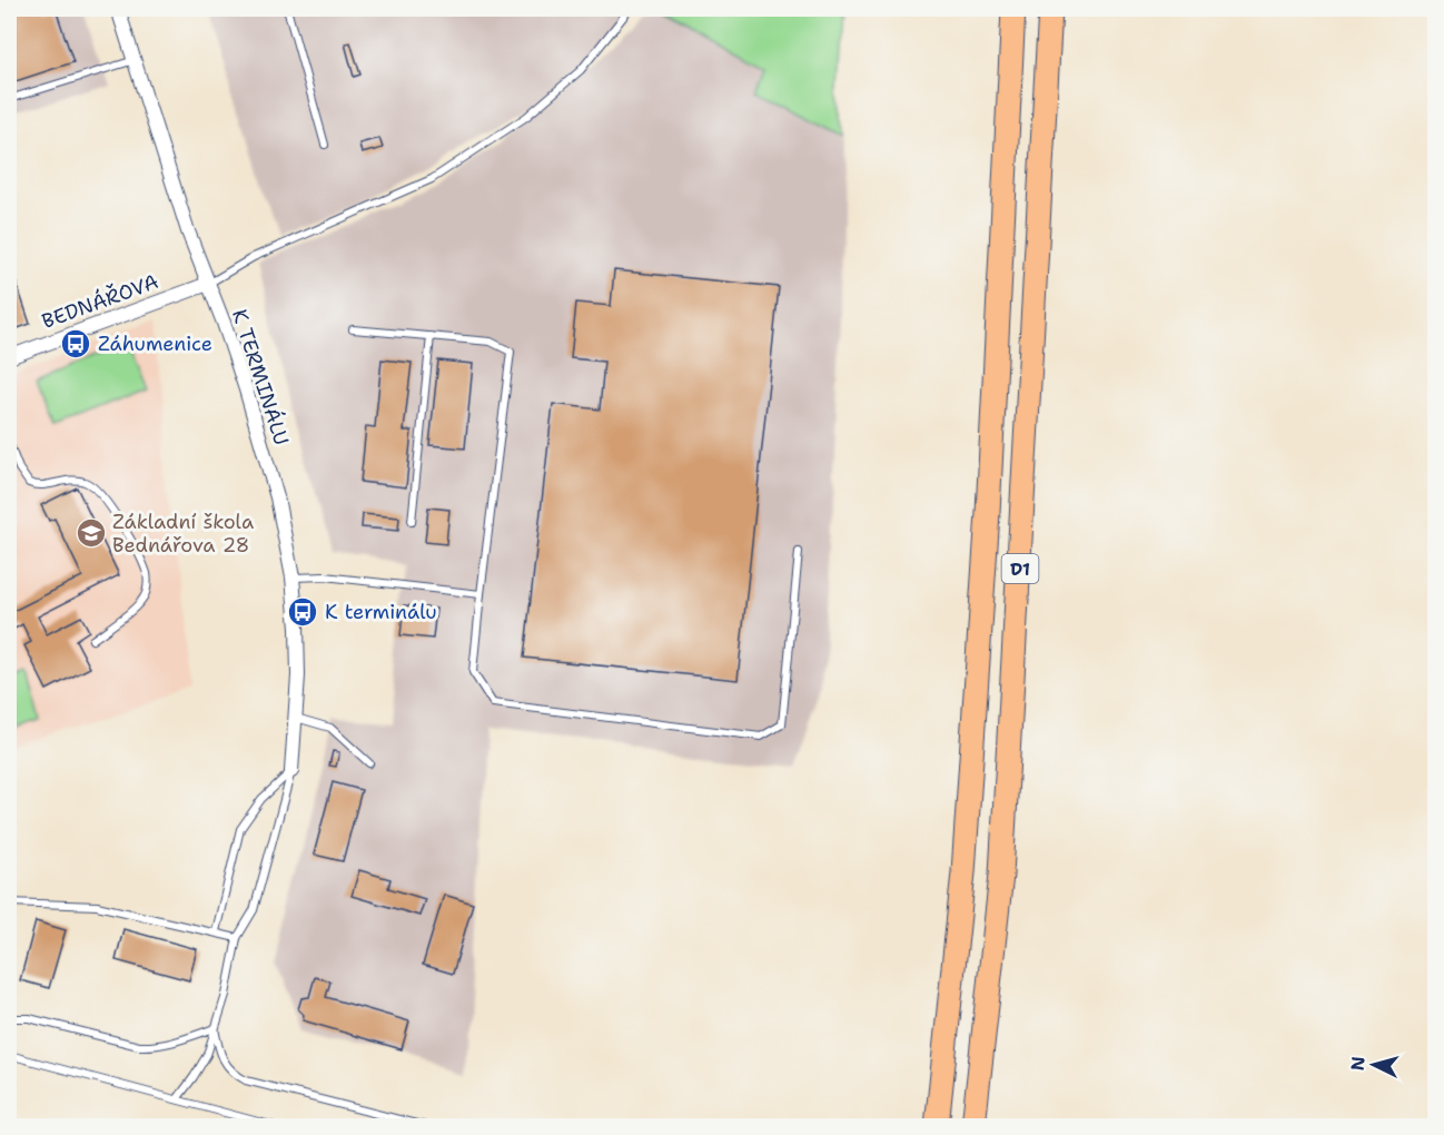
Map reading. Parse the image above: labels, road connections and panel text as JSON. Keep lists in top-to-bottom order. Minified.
{"streets":{"highway":["D1"],"street":["BEDNÁŘOVA","K TERMINÁLU"]},"crossings":[["BEDNÁŘOVA","K TERMINÁLU"]],"places":{"bus stop":["Záhumenice","K terminálu"],"school or university":["Základní škola Bednářova 28"]},"north":"left"}
